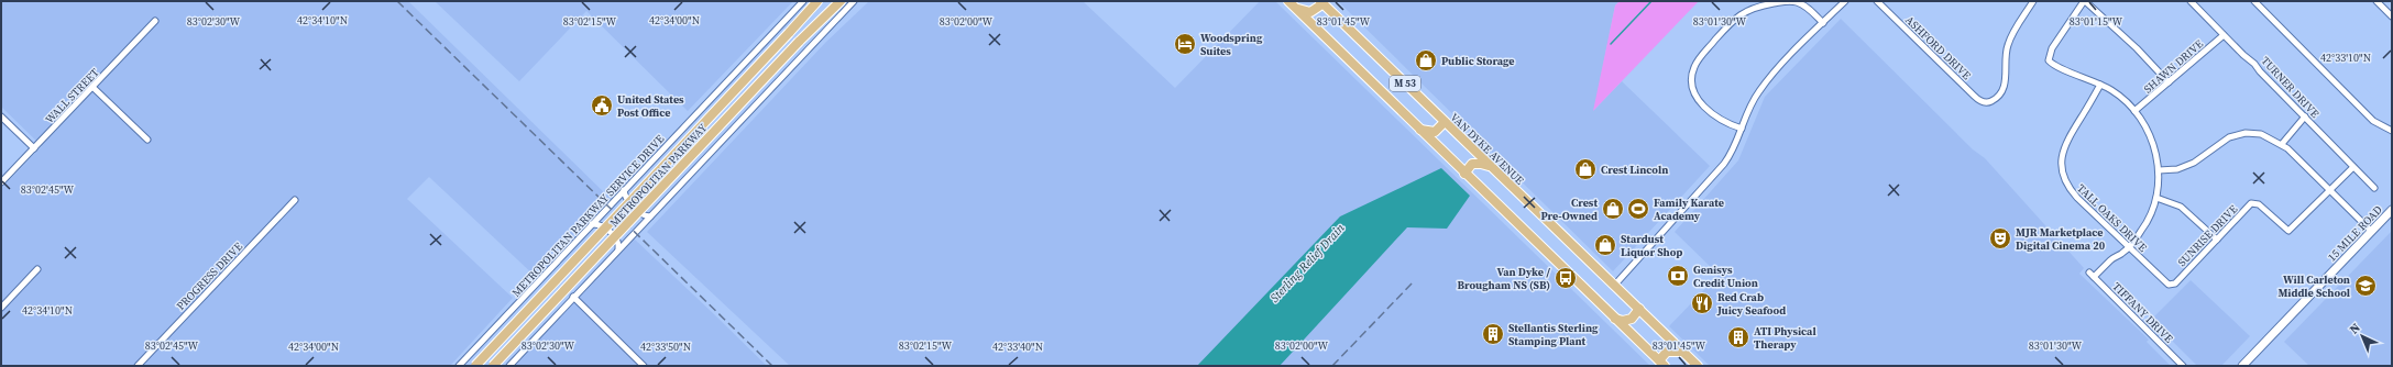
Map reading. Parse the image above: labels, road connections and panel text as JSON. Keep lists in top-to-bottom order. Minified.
{"streets":{"main road":["M 53","VAN DYKE AVENUE","METROPOLITAN PARKWAY","15 MILE ROAD"],"street":["ASHFORD DRIVE","SHAWN DRIVE","TURNER DRIVE","WALL STREET","METROPOLITAN PARKWAY SERVICE DRIVE","TALL OAKS DRIVE","SUNRISE DRIVE","PROGRESS DRIVE","TIFFANY DRIVE"]},"crossings":[["SHAWN DRIVE","TURNER DRIVE"],["TURNER DRIVE","SUNRISE DRIVE"],["TALL OAKS DRIVE","SUNRISE DRIVE"],["TALL OAKS DRIVE","TIFFANY DRIVE"]],"water":["Sterling Relief Drain"],"places":{"hotel":["Woodspring Suites"],"shop":["Public Storage","Crest Lincoln","Crest Pre-Owned","Stardust Liquor Shop"],"public building":["United States Post Office"],"sports":["Family Karate Academy"],"theatre":["MJR Marketplace Digital Cinema 20"],"bank":["Genisys Credit Union"],"bus stop":["Van Dyke / Brougham NS (SB)"],"school or university":["Will Carleton Middle School"],"restaurant":["Red Crab Juicy Seafood"],"building":["Stellantis Sterling Stamping Plant","ATI Physical Therapy"]},"north":"top left","coordinates":["42°34'10\"N","42°34'00\"N","83°02'00\"W","83°01'15\"W","83°02'30\"W","83°02'15\"W","83°01'45\"W","83°01'30\"W","42°33'10\"N","83°02'45\"W","42°33'50\"N","42°33'40\"N"]}
